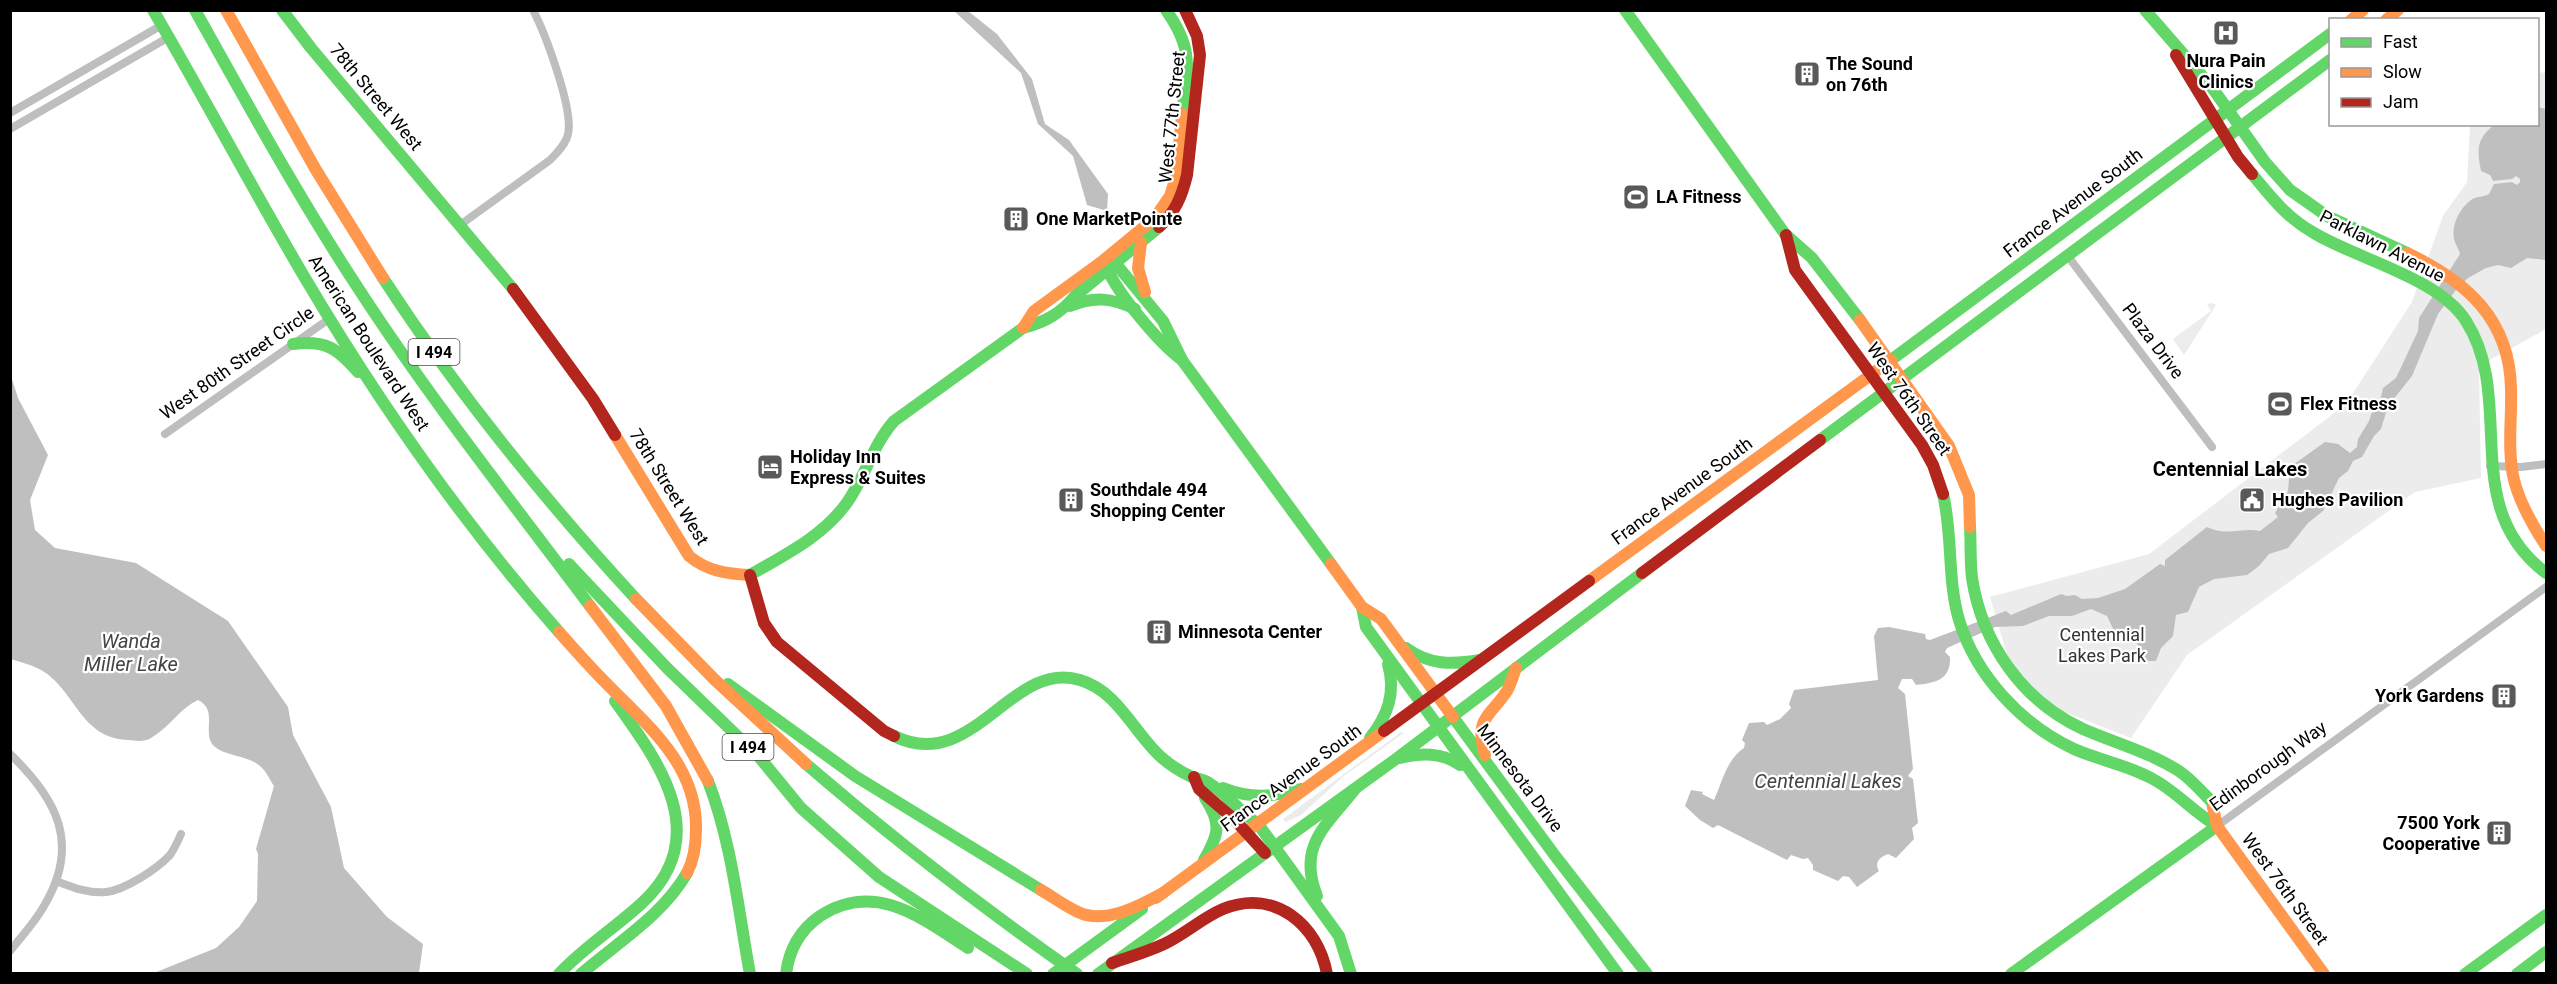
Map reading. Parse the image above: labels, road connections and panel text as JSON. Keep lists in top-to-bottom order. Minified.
{"streets":{"main road":["78th Street West","West 77th Street","France Avenue South","Parklawn Avenue","American Boulevard West","I 494","West 76th Street","Edinborough Way","Minnesota Drive"],"street":["Plaza Drive","West 80th Street Circle"]},"crossings":[["West 77th Street","Minnesota Drive"],["France Avenue South","Parklawn Avenue"],["France Avenue South","West 76th Street"],["France Avenue South","Minnesota Drive"],["American Boulevard West","West 80th Street Circle"],["West 76th Street","Edinborough Way"]],"districts":["Centennial Lakes"],"water":["Wanda Miller Lake","Centennial Lakes"],"parks":["Centennial Lakes Park"],"places":{"hospital":["Nura Pain Clinics"],"building":["The Sound on 76th","One MarketPointe","Southdale 494 Shopping Center","Minnesota Center","York Gardens","7500 York Cooperative"],"sports":["LA Fitness","Flex Fitness"],"hotel":["Holiday Inn Express & Suites"],"public building":["Hughes Pavilion"]},"legend":["Fast","Slow","Jam"]}
